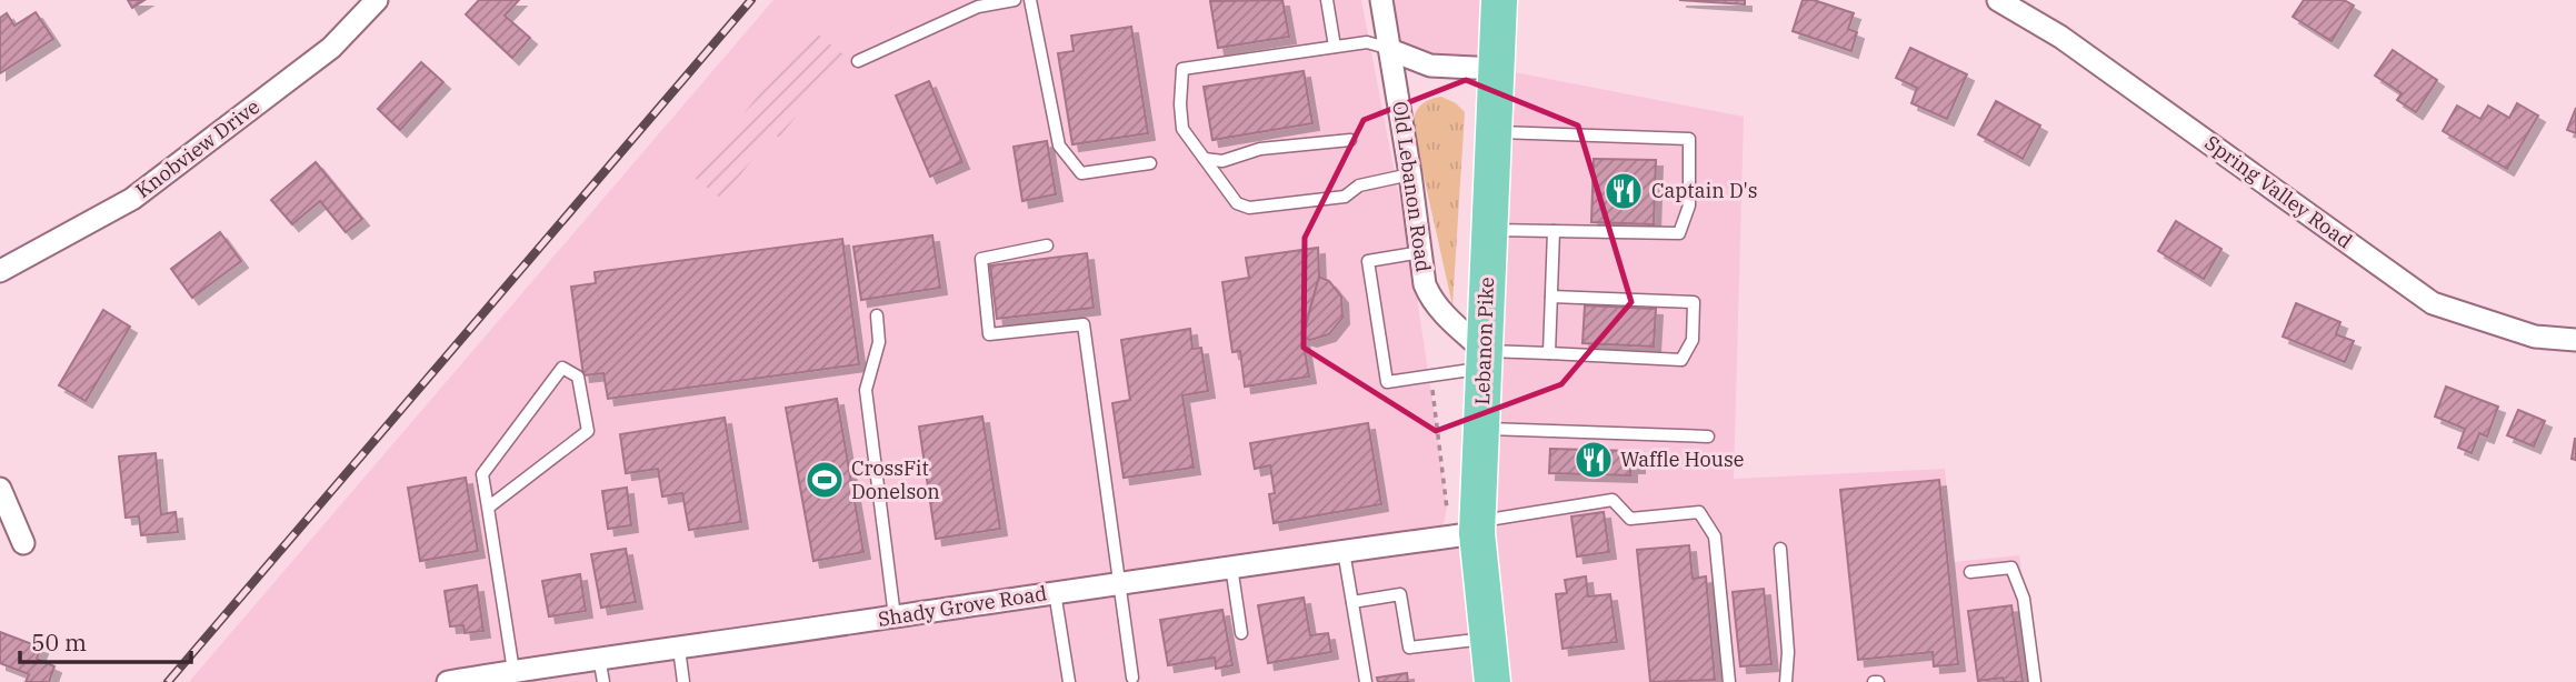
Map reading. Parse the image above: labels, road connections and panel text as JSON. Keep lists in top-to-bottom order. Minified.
{"streets":{"main road":["Lebanon Pike"],"street":["Knobview Drive","Old Lebanon Road","Spring Valley Road","Shady Grove Road"]},"crossings":[["Old Lebanon Road","Lebanon Pike"],["Lebanon Pike","Shady Grove Road"]],"places":{"restaurant":["Captain D's","Waffle House"],"sports":["CrossFit Donelson"]},"scale_bar":"50 m"}
